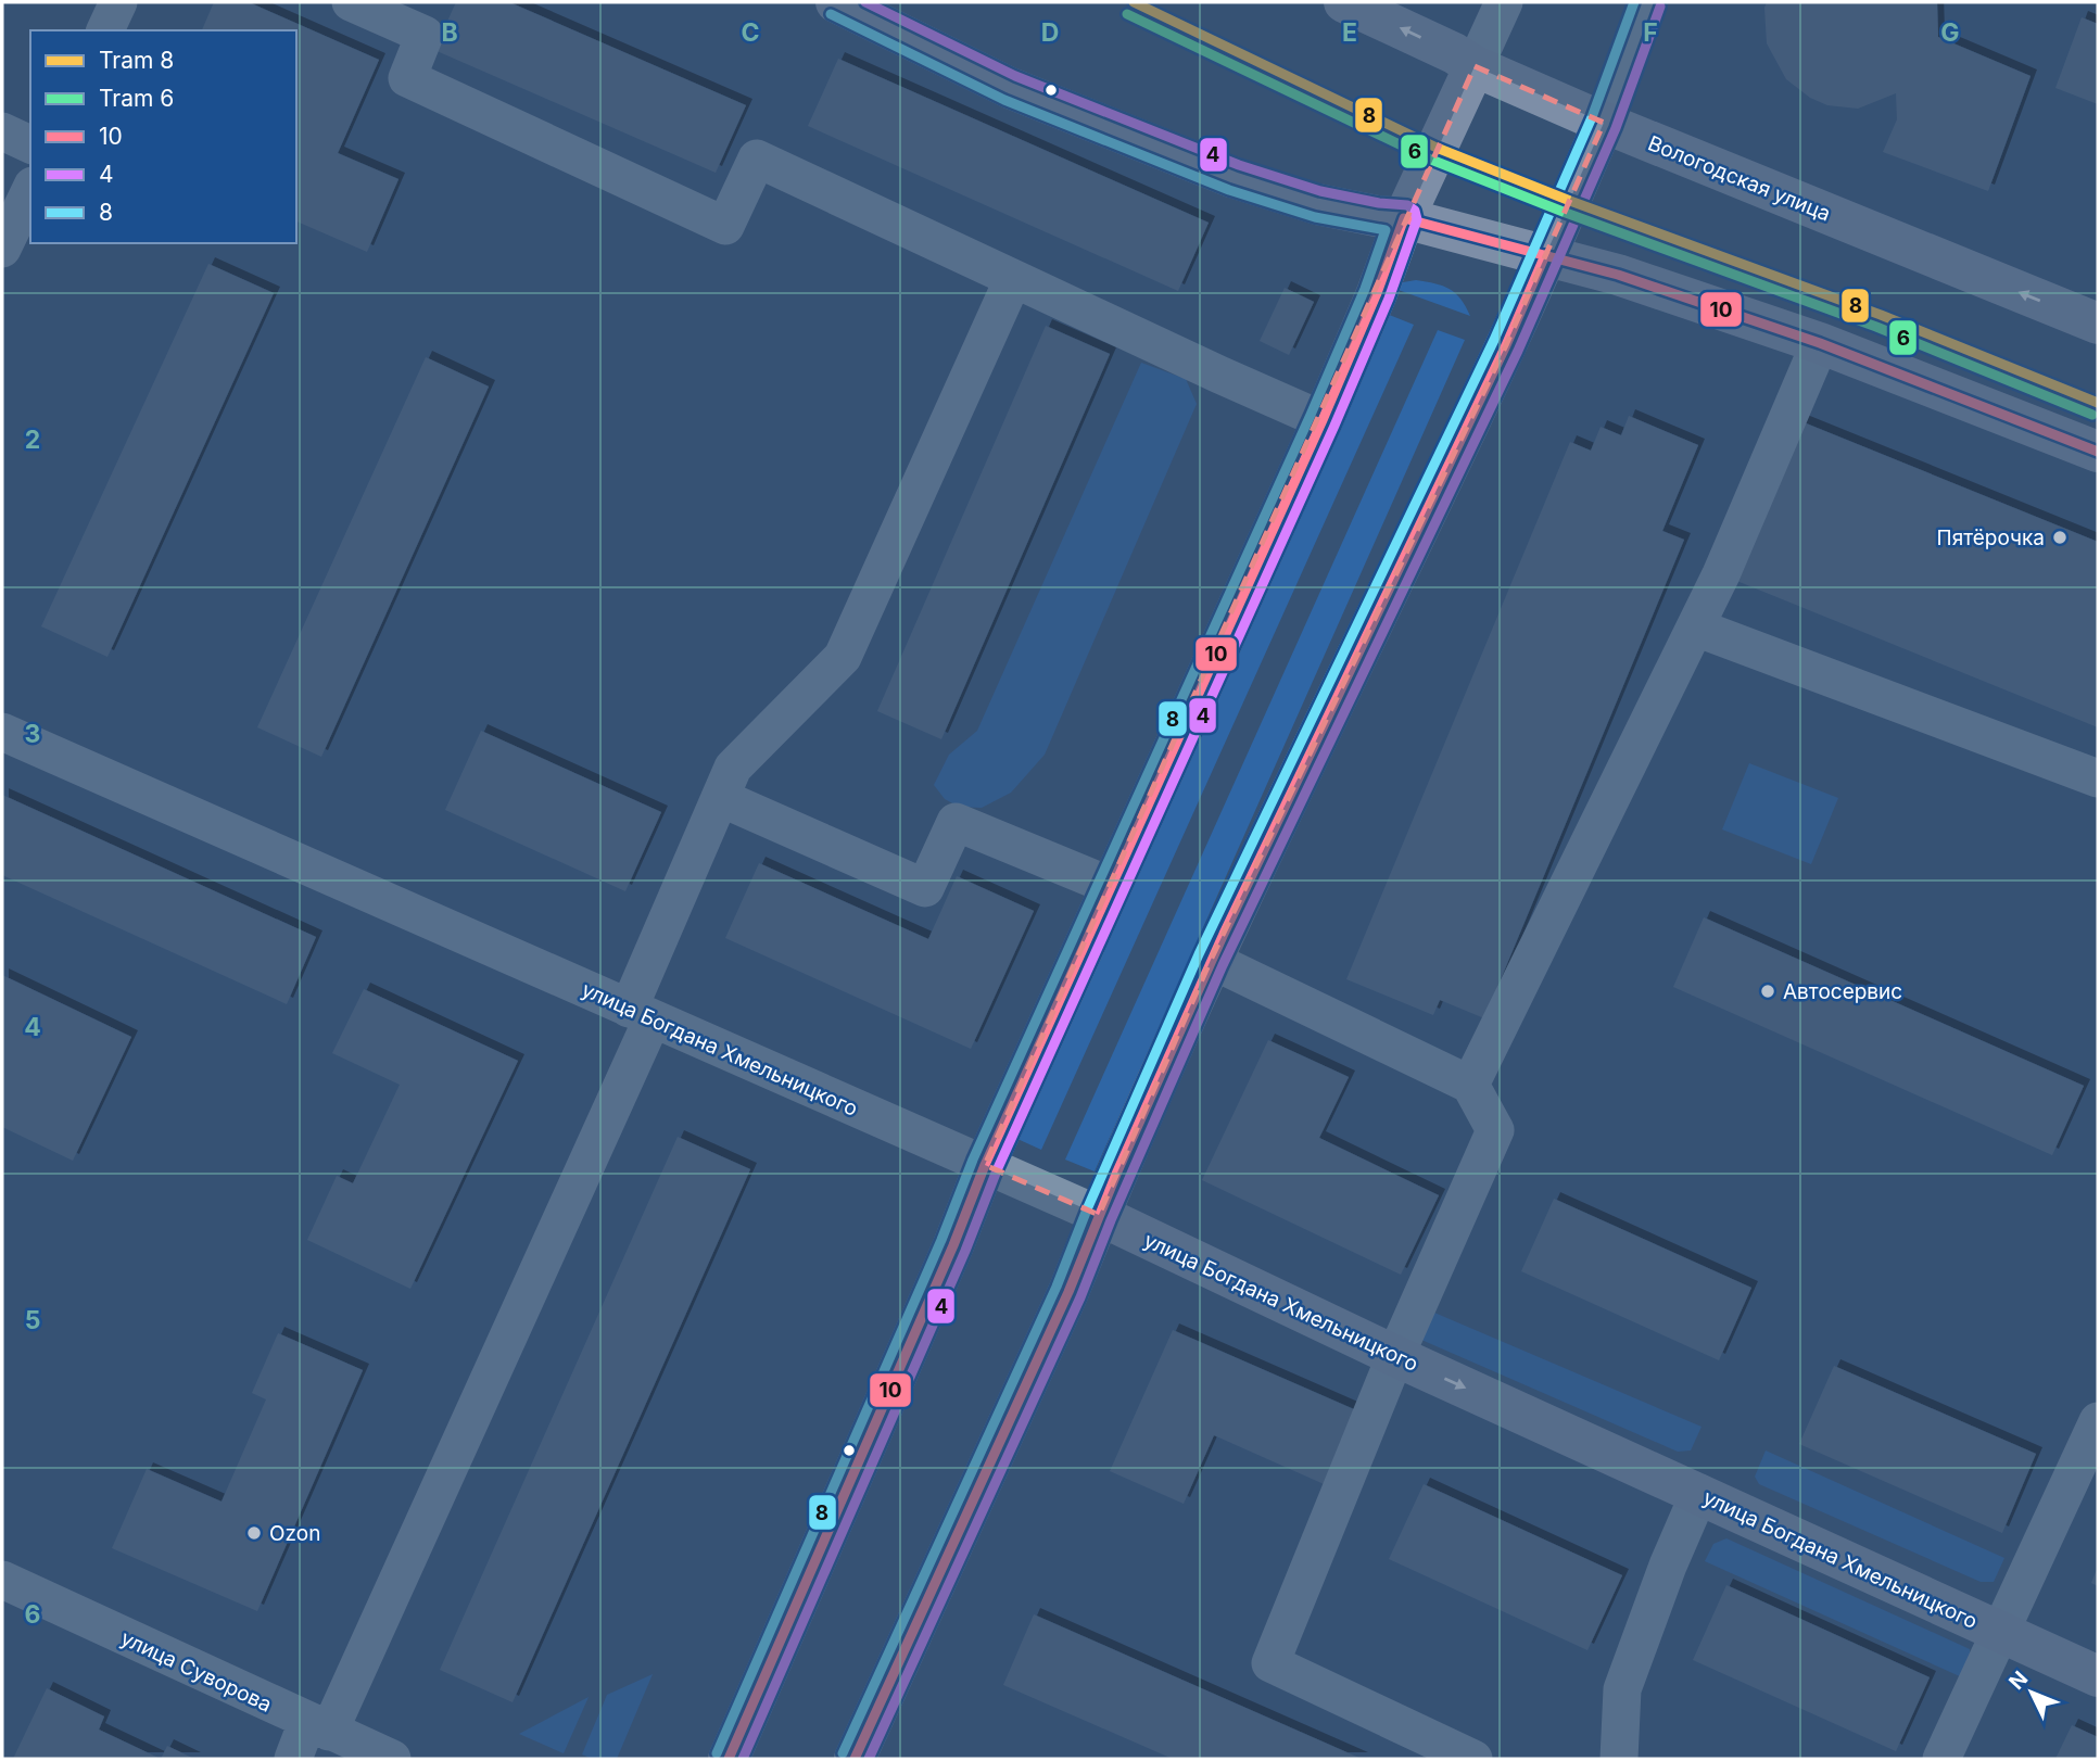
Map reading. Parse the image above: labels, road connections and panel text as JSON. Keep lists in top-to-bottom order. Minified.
{"streets":{"main road":["Вологодская улица","улица Богдана Хмельницкого"],"street":["улица Суворова"]},"places":["Пятёрочка","Автосервис","Ozon"],"lines":["tram line 8","transit line 4","transit line 8","tram line 6","transit line 10"],"legend":["Tram 8","Tram 6","10","4","8"],"north":"top left","grid":{"columns":["B","C","D","E","F","G"],"rows":["2","3","4","5","6"]}}
